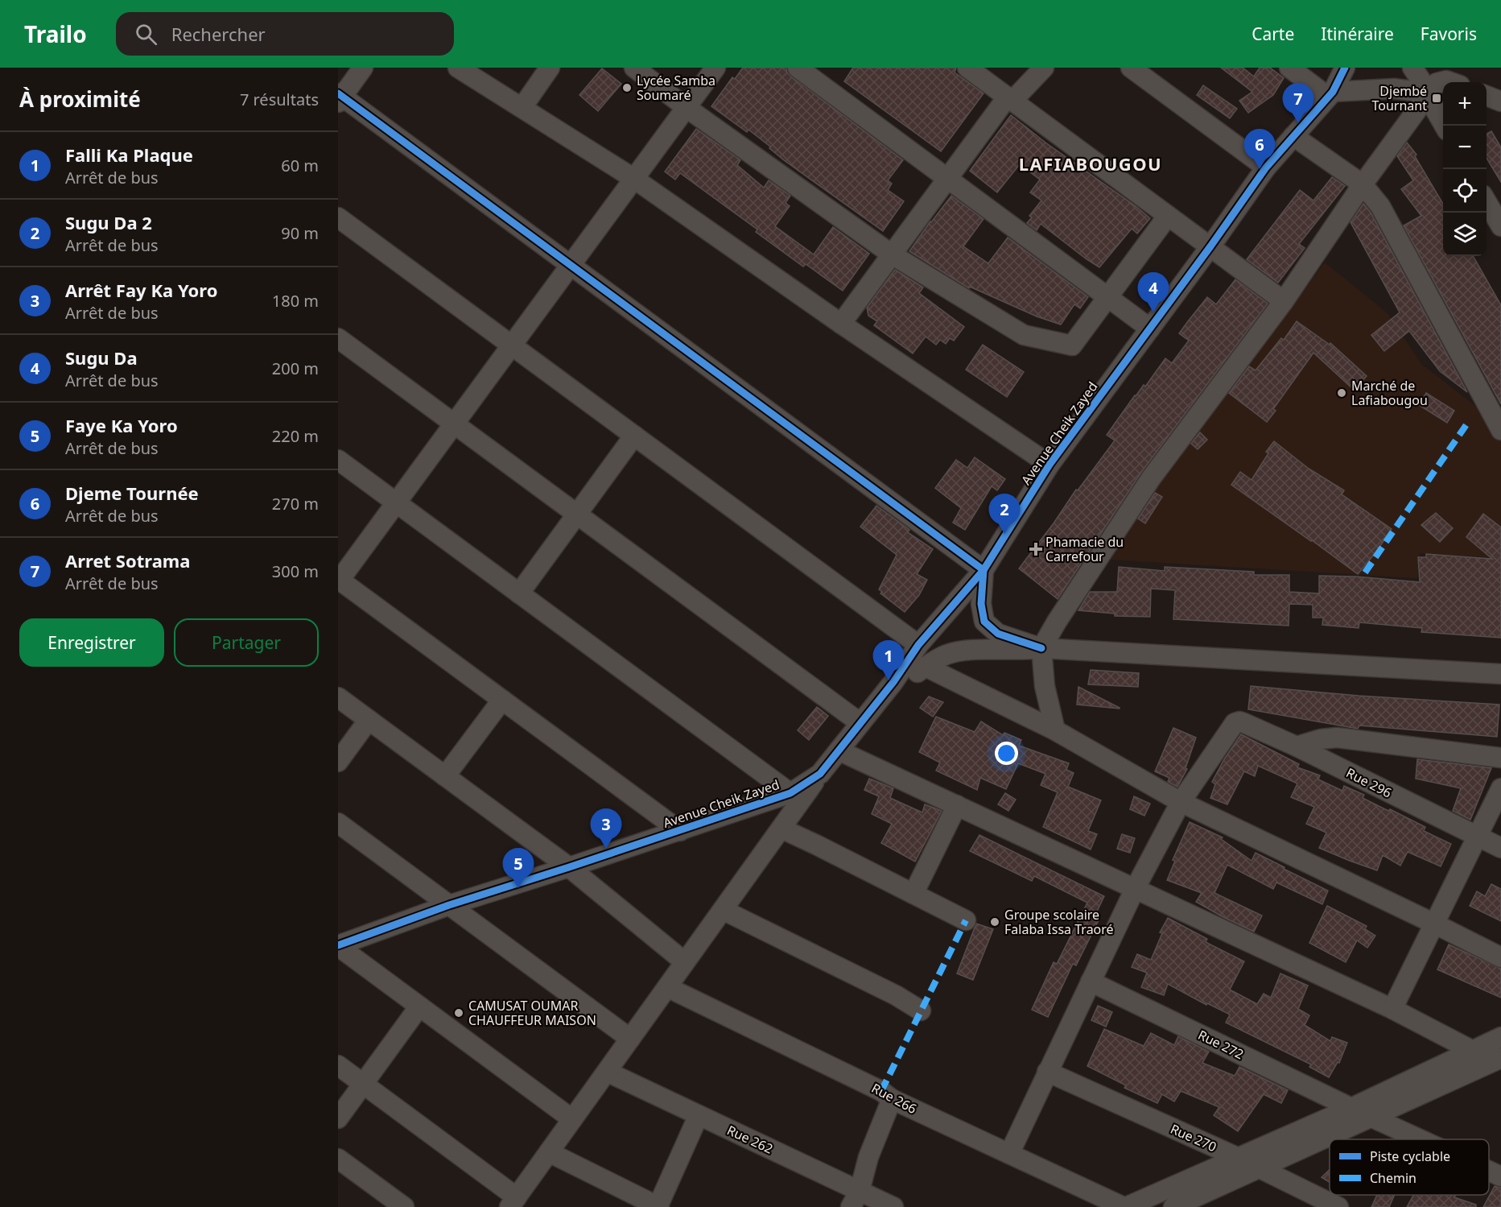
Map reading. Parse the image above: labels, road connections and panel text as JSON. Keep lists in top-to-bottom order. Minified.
{"streets":{"street":["Avenue Cheik Zayed","Rue 296","Rue 272","Rue 266","Rue 270","Rue 262"]},"districts":["LAFIABOUGOU"],"places":{"other":["Lycée Samba Soumaré","Marché de Lafiabougou","Groupe scolaire Falaba Issa Traoré","CAMUSAT OUMAR CHAUFFEUR MAISON"],"transit":["Djembé Tournant"],"health":["Phamacie du Carrefour"]},"legend":["Piste cyclable","Chemin"],"page":{"header":"Trailo","search":"Rechercher","nav":["Carte","Itinéraire","Favoris"],"heading":["À proximité","7 résultats"],"map_buttons":["+","−"],"pins":["7","6","4","2","1","3","5"],"list":[{"mark":"1","name":"Falli Ka Plaque","note":"Arrêt de bus","value":"60 m"},{"mark":"2","name":"Sugu Da 2","note":"Arrêt de bus","value":"90 m"},{"mark":"3","name":"Arrêt Fay Ka Yoro","note":"Arrêt de bus","value":"180 m"},{"mark":"4","name":"Sugu Da","note":"Arrêt de bus","value":"200 m"},{"mark":"5","name":"Faye Ka Yoro","note":"Arrêt de bus","value":"220 m"},{"mark":"6","name":"Djeme Tournée","note":"Arrêt de bus","value":"270 m"},{"mark":"7","name":"Arret Sotrama","note":"Arrêt de bus","value":"300 m"}],"buttons":["Enregistrer","Partager"]}}
